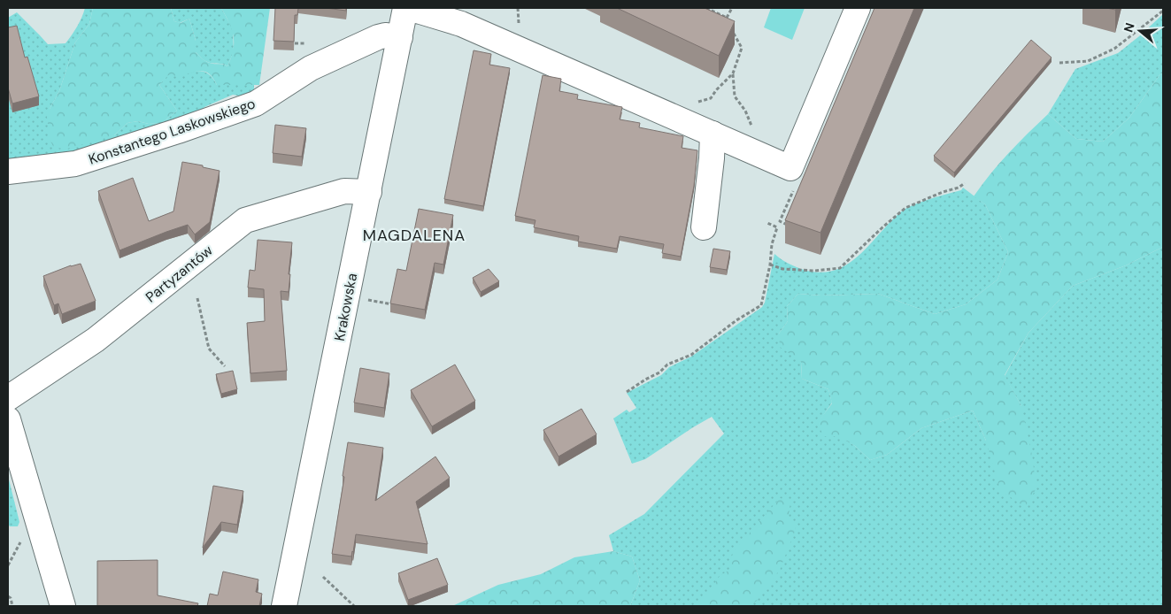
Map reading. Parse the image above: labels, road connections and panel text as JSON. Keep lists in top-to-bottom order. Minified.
{"streets":{"street":["Konstantego Laskowskiego","Partyzantów","Krakowska"]},"crossings":[["Konstantego Laskowskiego","Krakowska"],["Partyzantów","Krakowska"]],"districts":["MAGDALENA"],"north":"left"}
